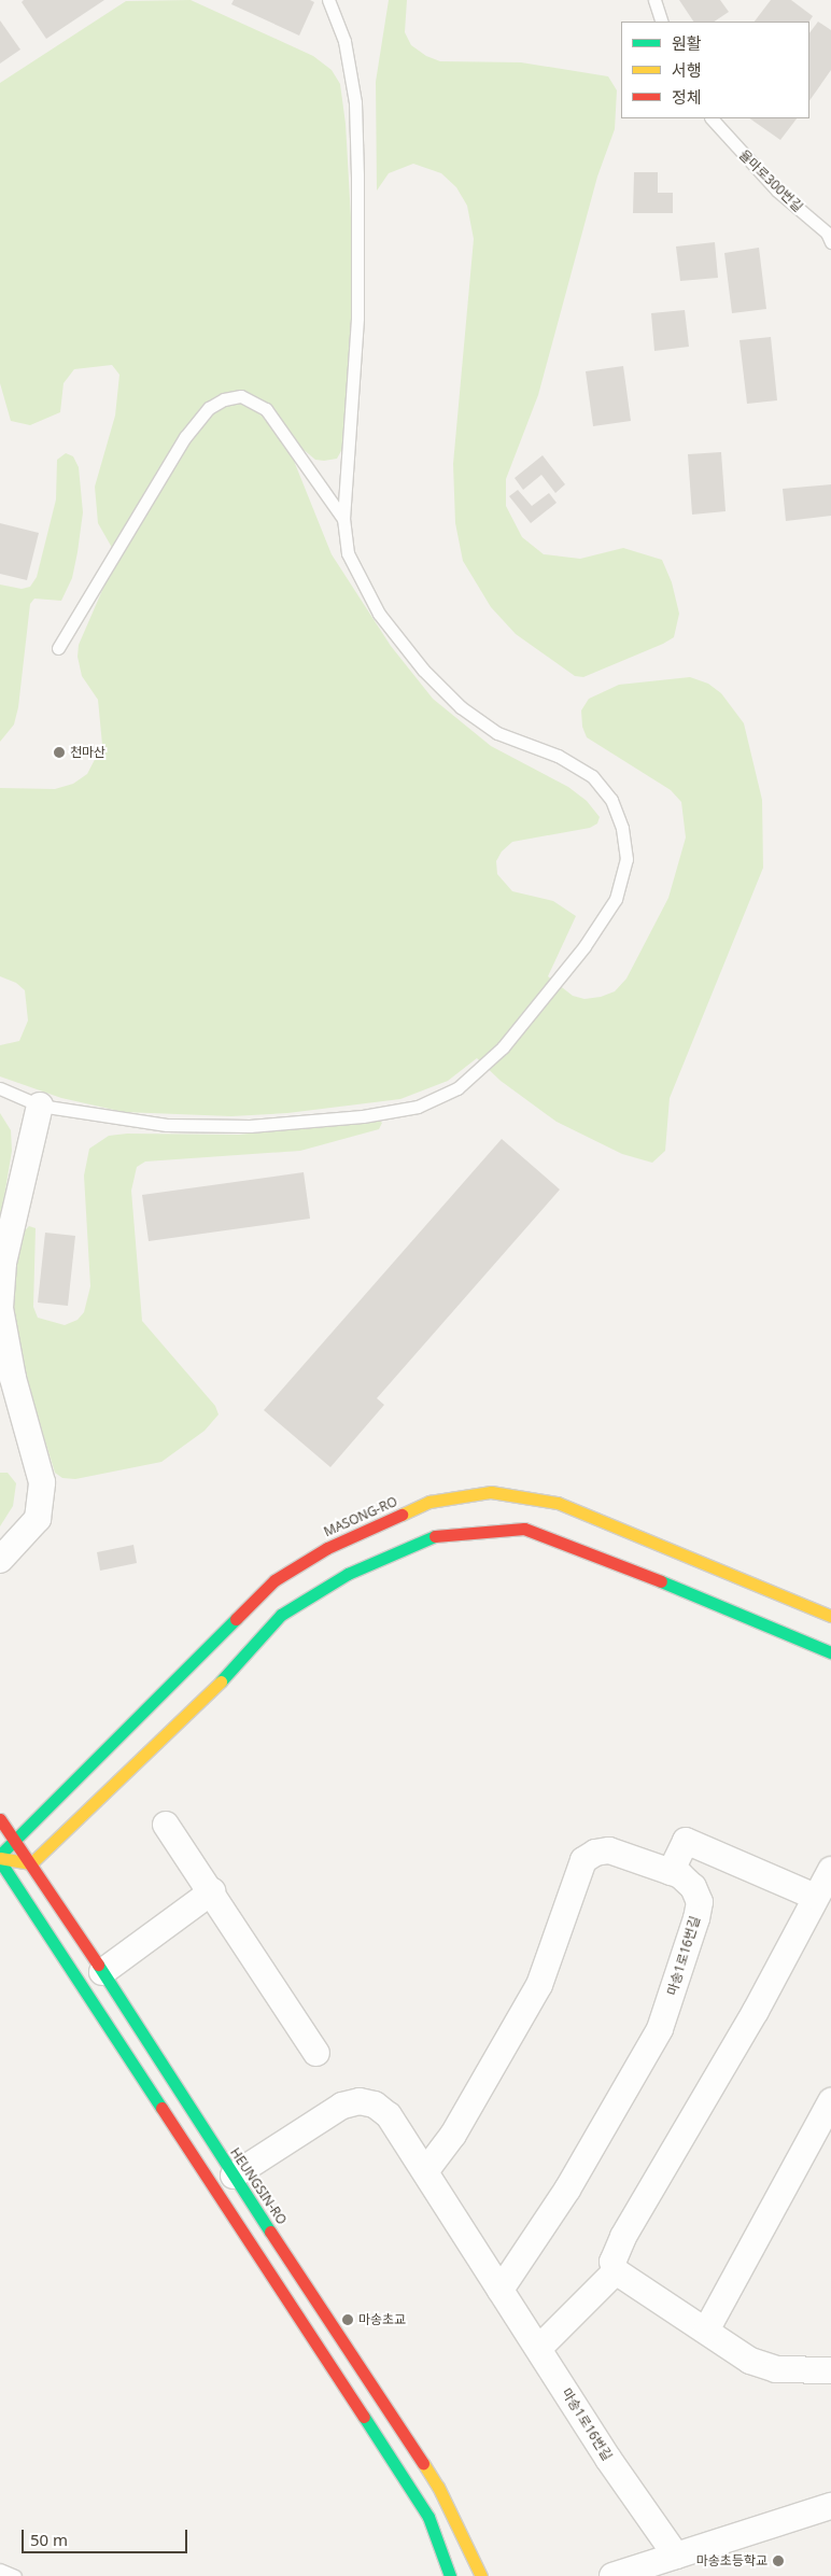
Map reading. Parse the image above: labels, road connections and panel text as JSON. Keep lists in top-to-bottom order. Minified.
{"streets":{"street":["MASONG-RO","마송1로16번길","HEUNGSIN-RO"],"lane":["율마로300번길"]},"crossings":[["MASONG-RO","HEUNGSIN-RO"],["마송1로16번길","HEUNGSIN-RO"]],"places":["천마산","마송초교","마송초등학교"],"legend":["원활","서행","정체"],"scale_bar":"50 m"}
